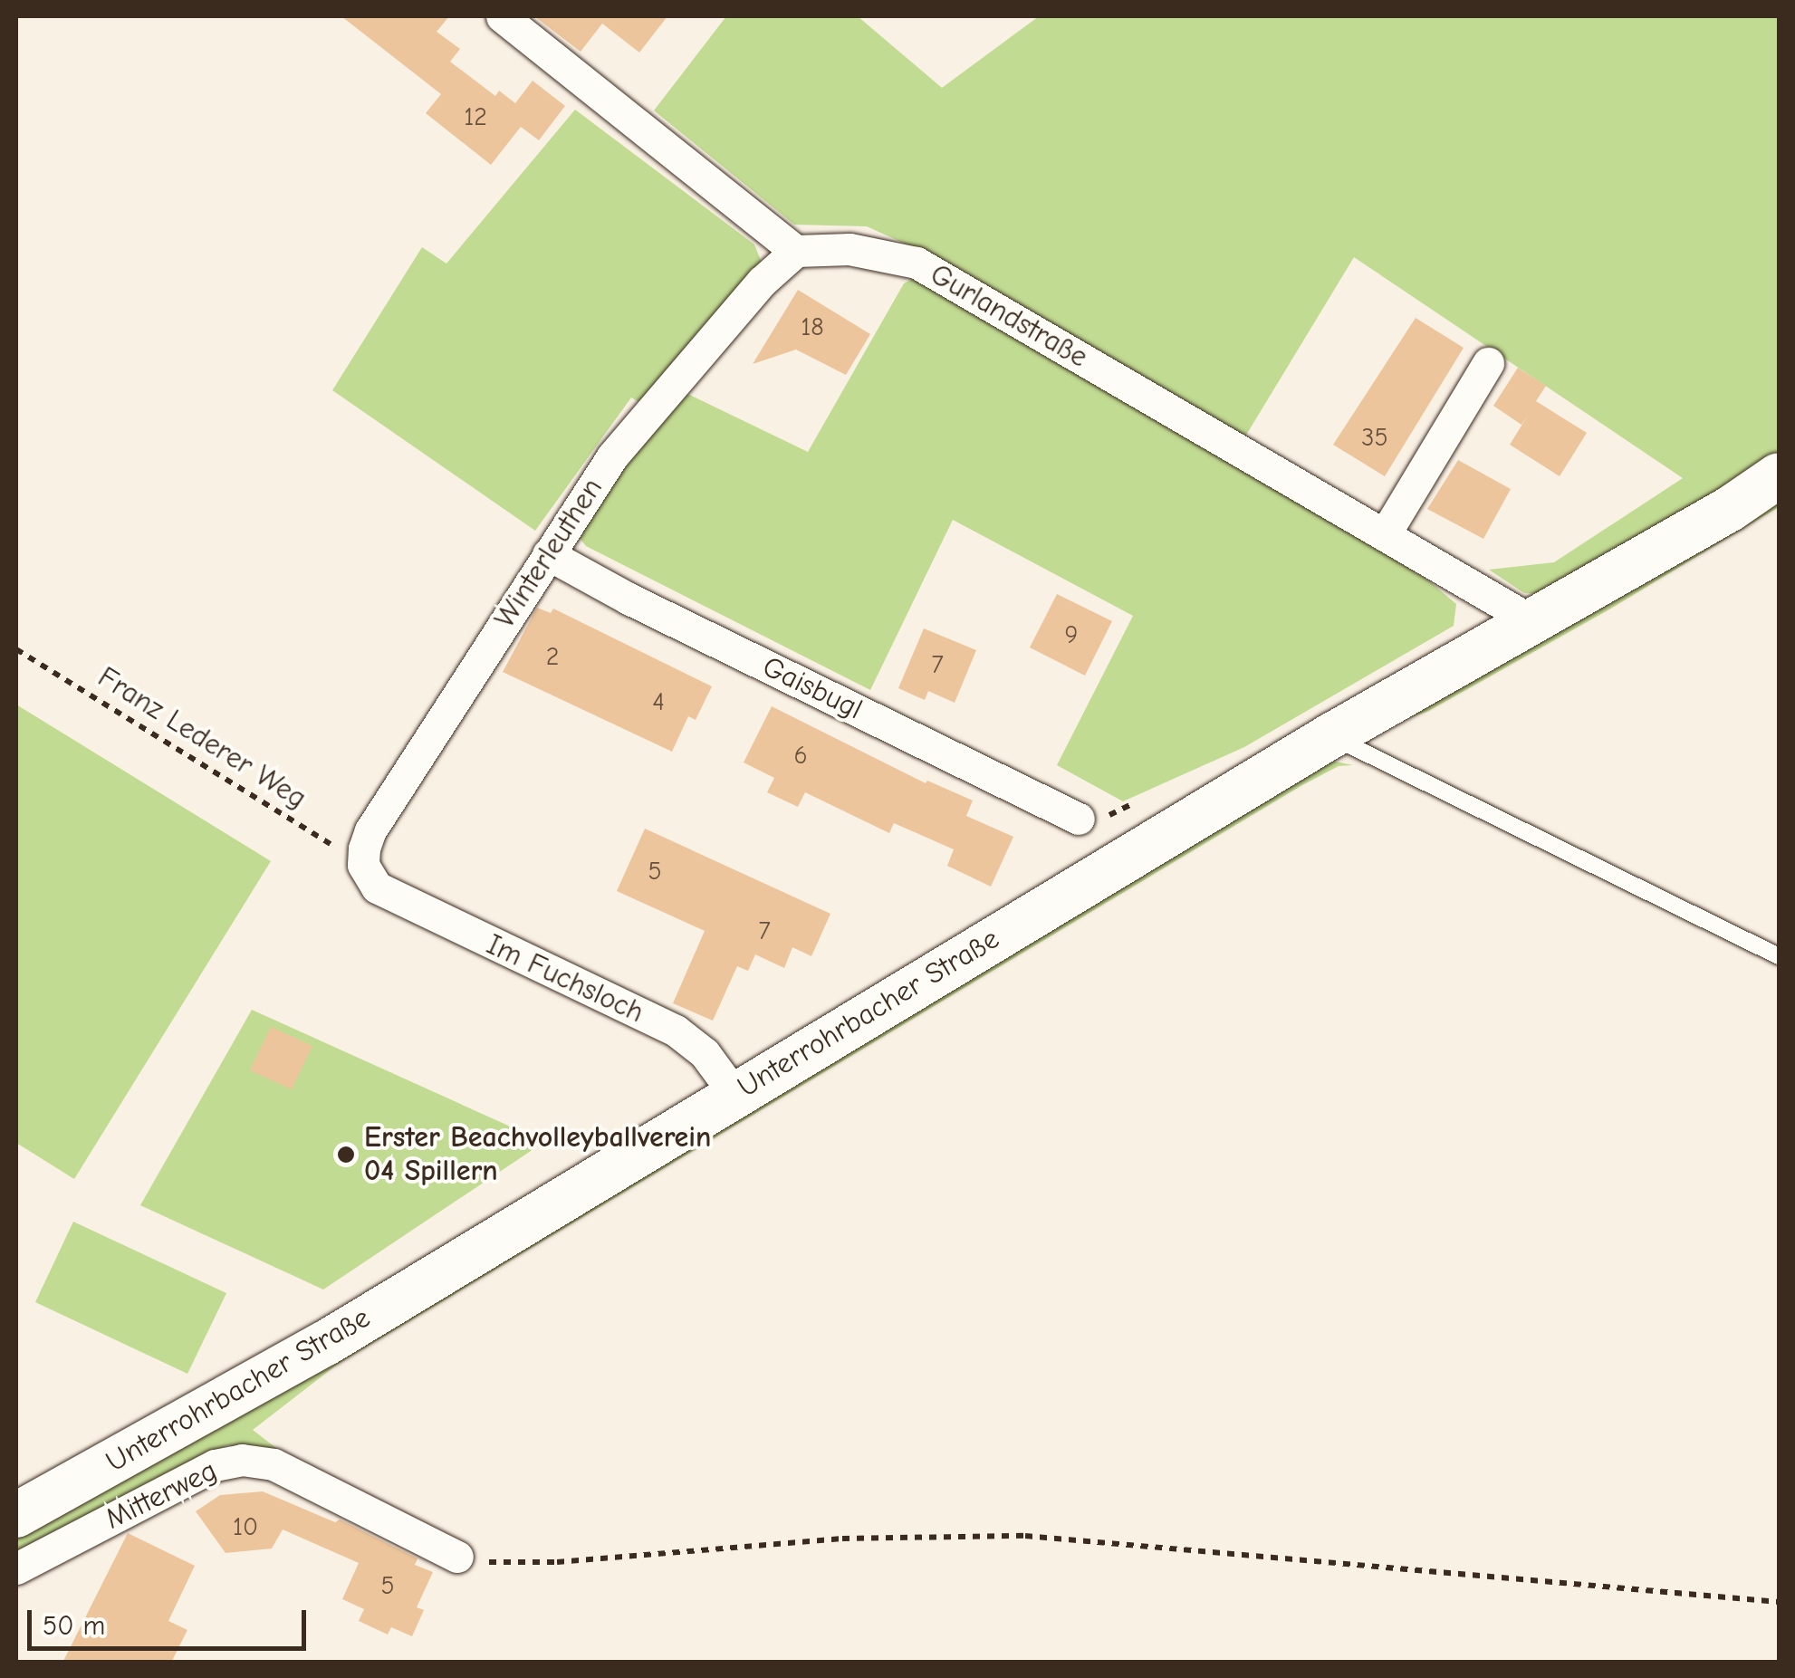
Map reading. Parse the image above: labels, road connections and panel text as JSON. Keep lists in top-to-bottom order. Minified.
{"streets":{"main road":["Unterrohrbacher Straße"],"street":["Gurlandstraße","Winterleuthen","Gaisbugl","Im Fuchsloch","Mitterweg"],"path":["Franz Lederer Weg"]},"crossings":[["Gurlandstraße","Winterleuthen"],["Gurlandstraße","Unterrohrbacher Straße"],["Winterleuthen","Gaisbugl"],["Winterleuthen","Franz Lederer Weg"],["Winterleuthen","Im Fuchsloch"],["Franz Lederer Weg","Im Fuchsloch"],["Im Fuchsloch","Unterrohrbacher Straße"]],"places":["Erster Beachvolleyballverein 04 Spillern"],"house_numbers":["12","18","35","9","2","7","4","6","5","7","10","5"],"scale_bar":"50 m"}
